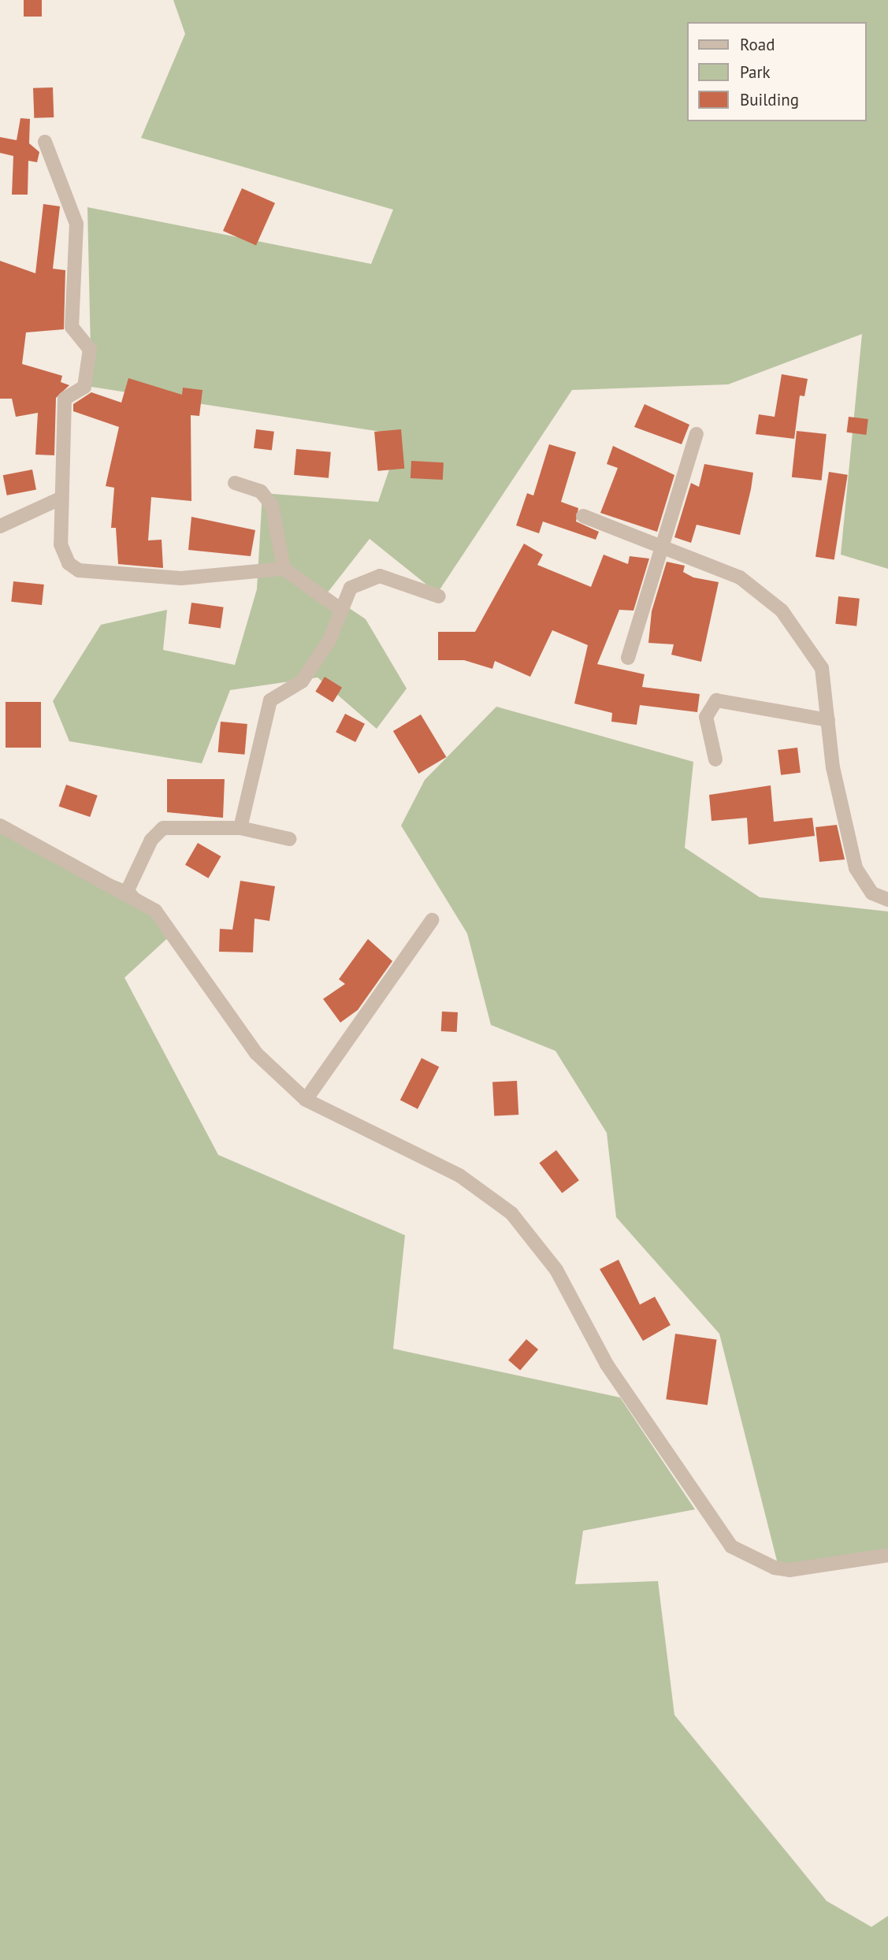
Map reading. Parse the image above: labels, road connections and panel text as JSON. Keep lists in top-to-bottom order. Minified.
{"legend":["Road","Park","Building"]}
